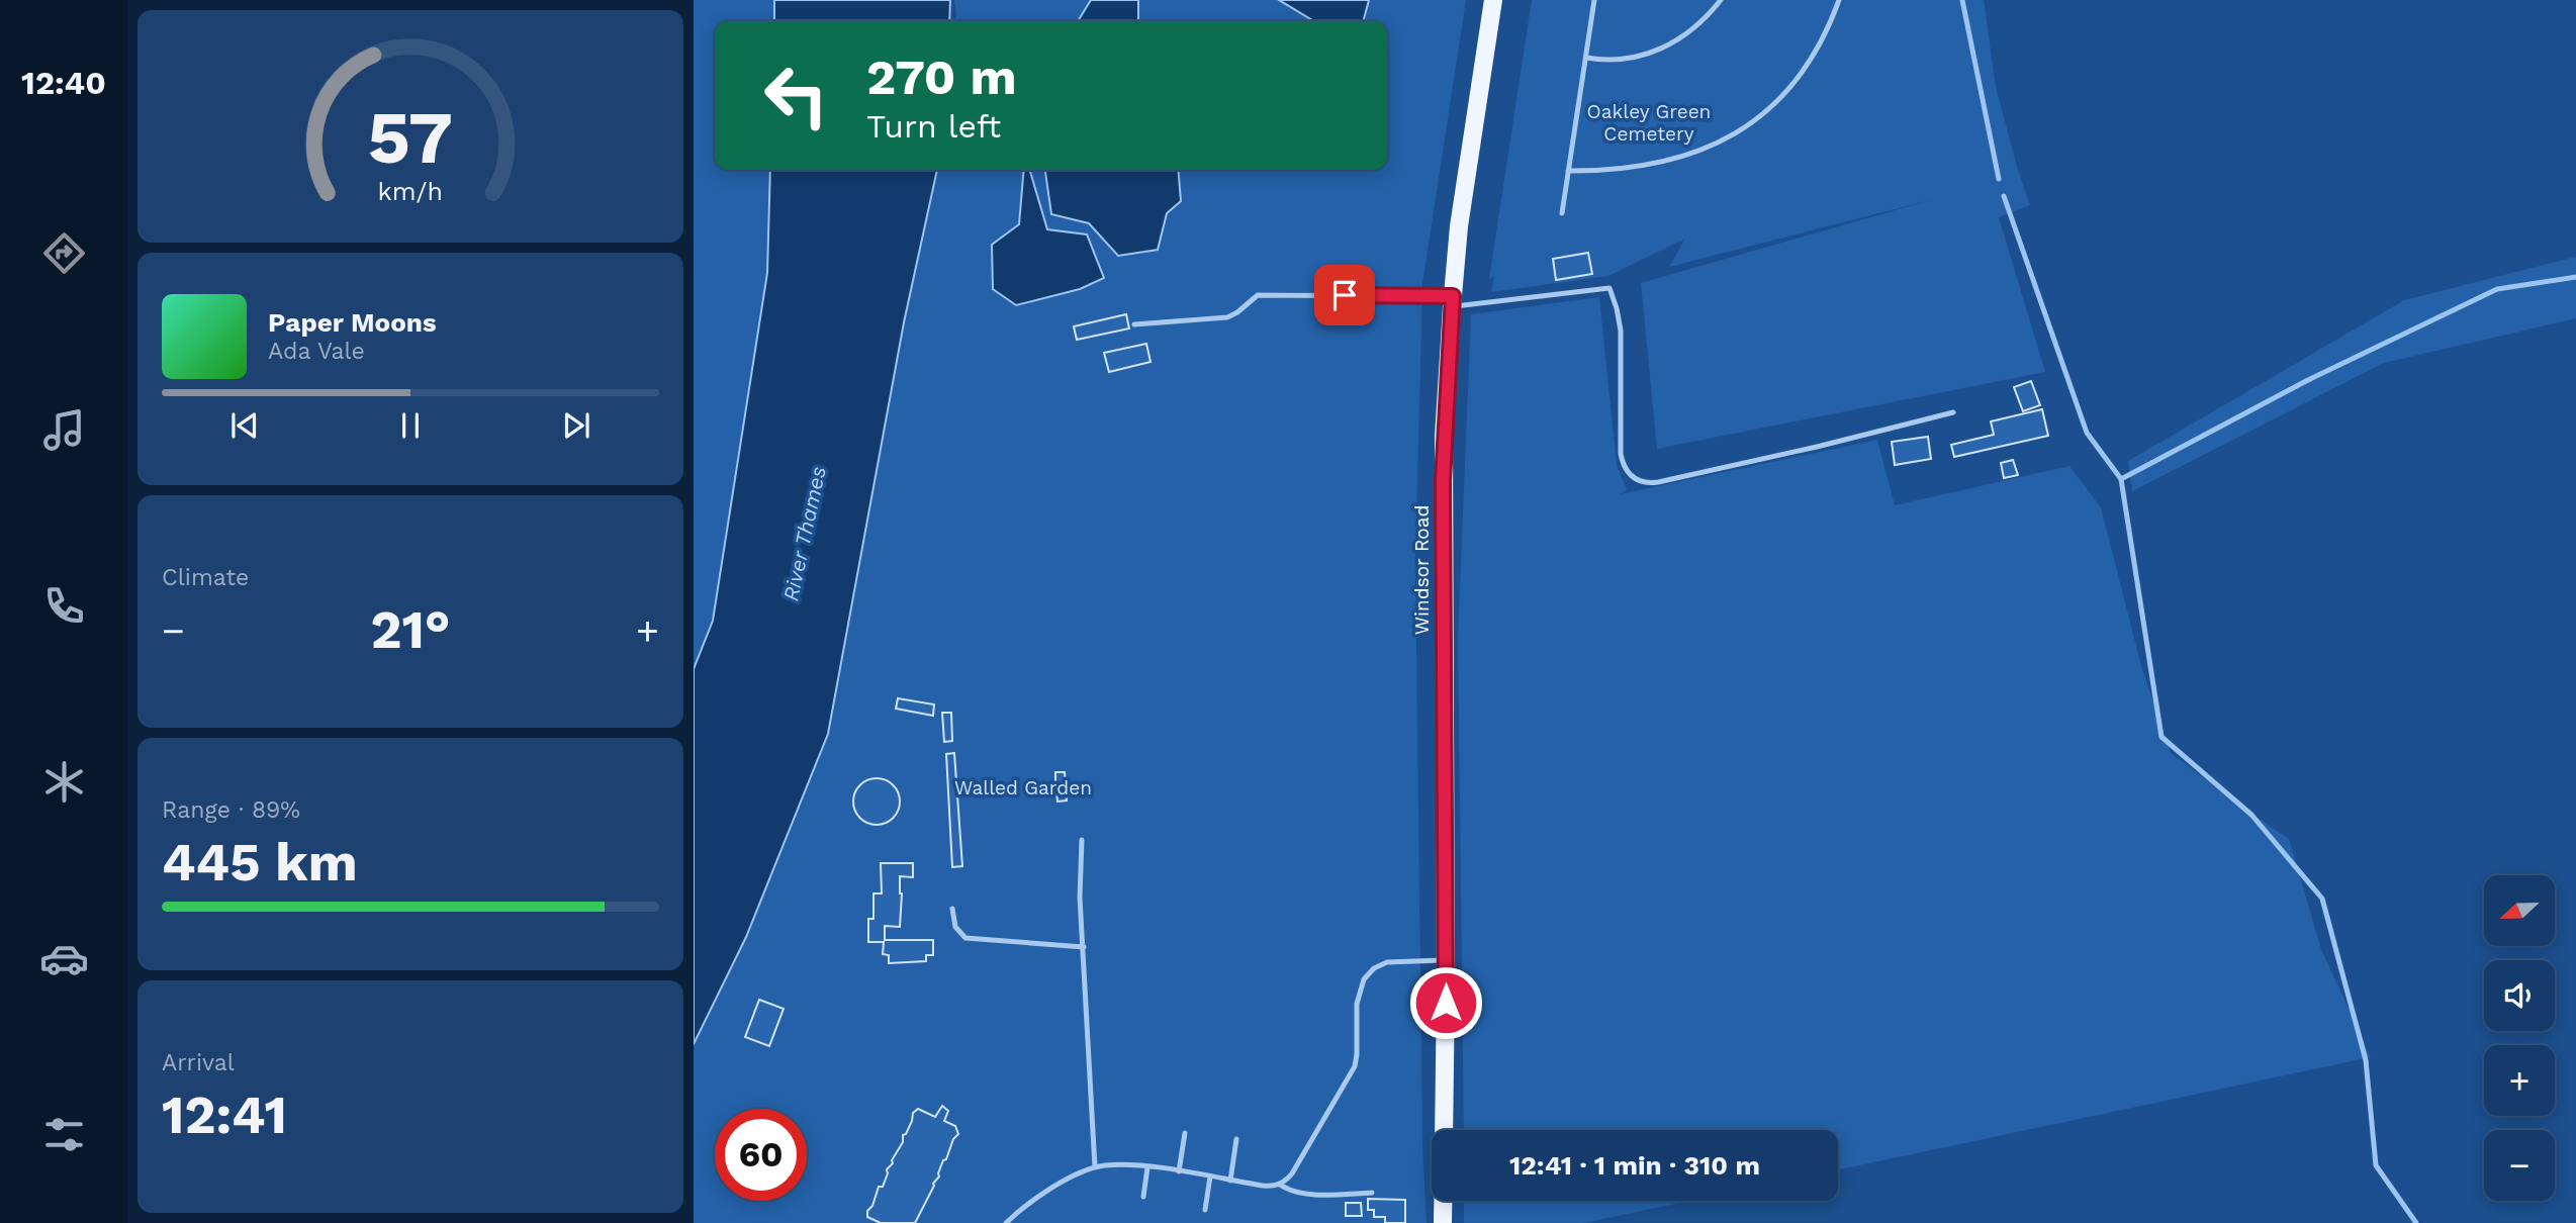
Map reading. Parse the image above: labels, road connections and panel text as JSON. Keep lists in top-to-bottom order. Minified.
{"streets":{"main road":["Windsor Road"]},"water":["River Thames"],"parks":["Oakley Green Cemetery","Walled Garden"],"north":"left","page":{"tabs":"12:40","turn":["270 m","Turn left"],"song":["Paper Moons","Ada Vale"],"tile":["Climate",["Range · 89%","445 km"],["Arrival","12:41"]],"heat":["−","21°","+"],"map_buttons":["+","−"],"limit":"60","trip":"12:41 · 1 min · 310 m","gauge":["57","km/h"]}}
